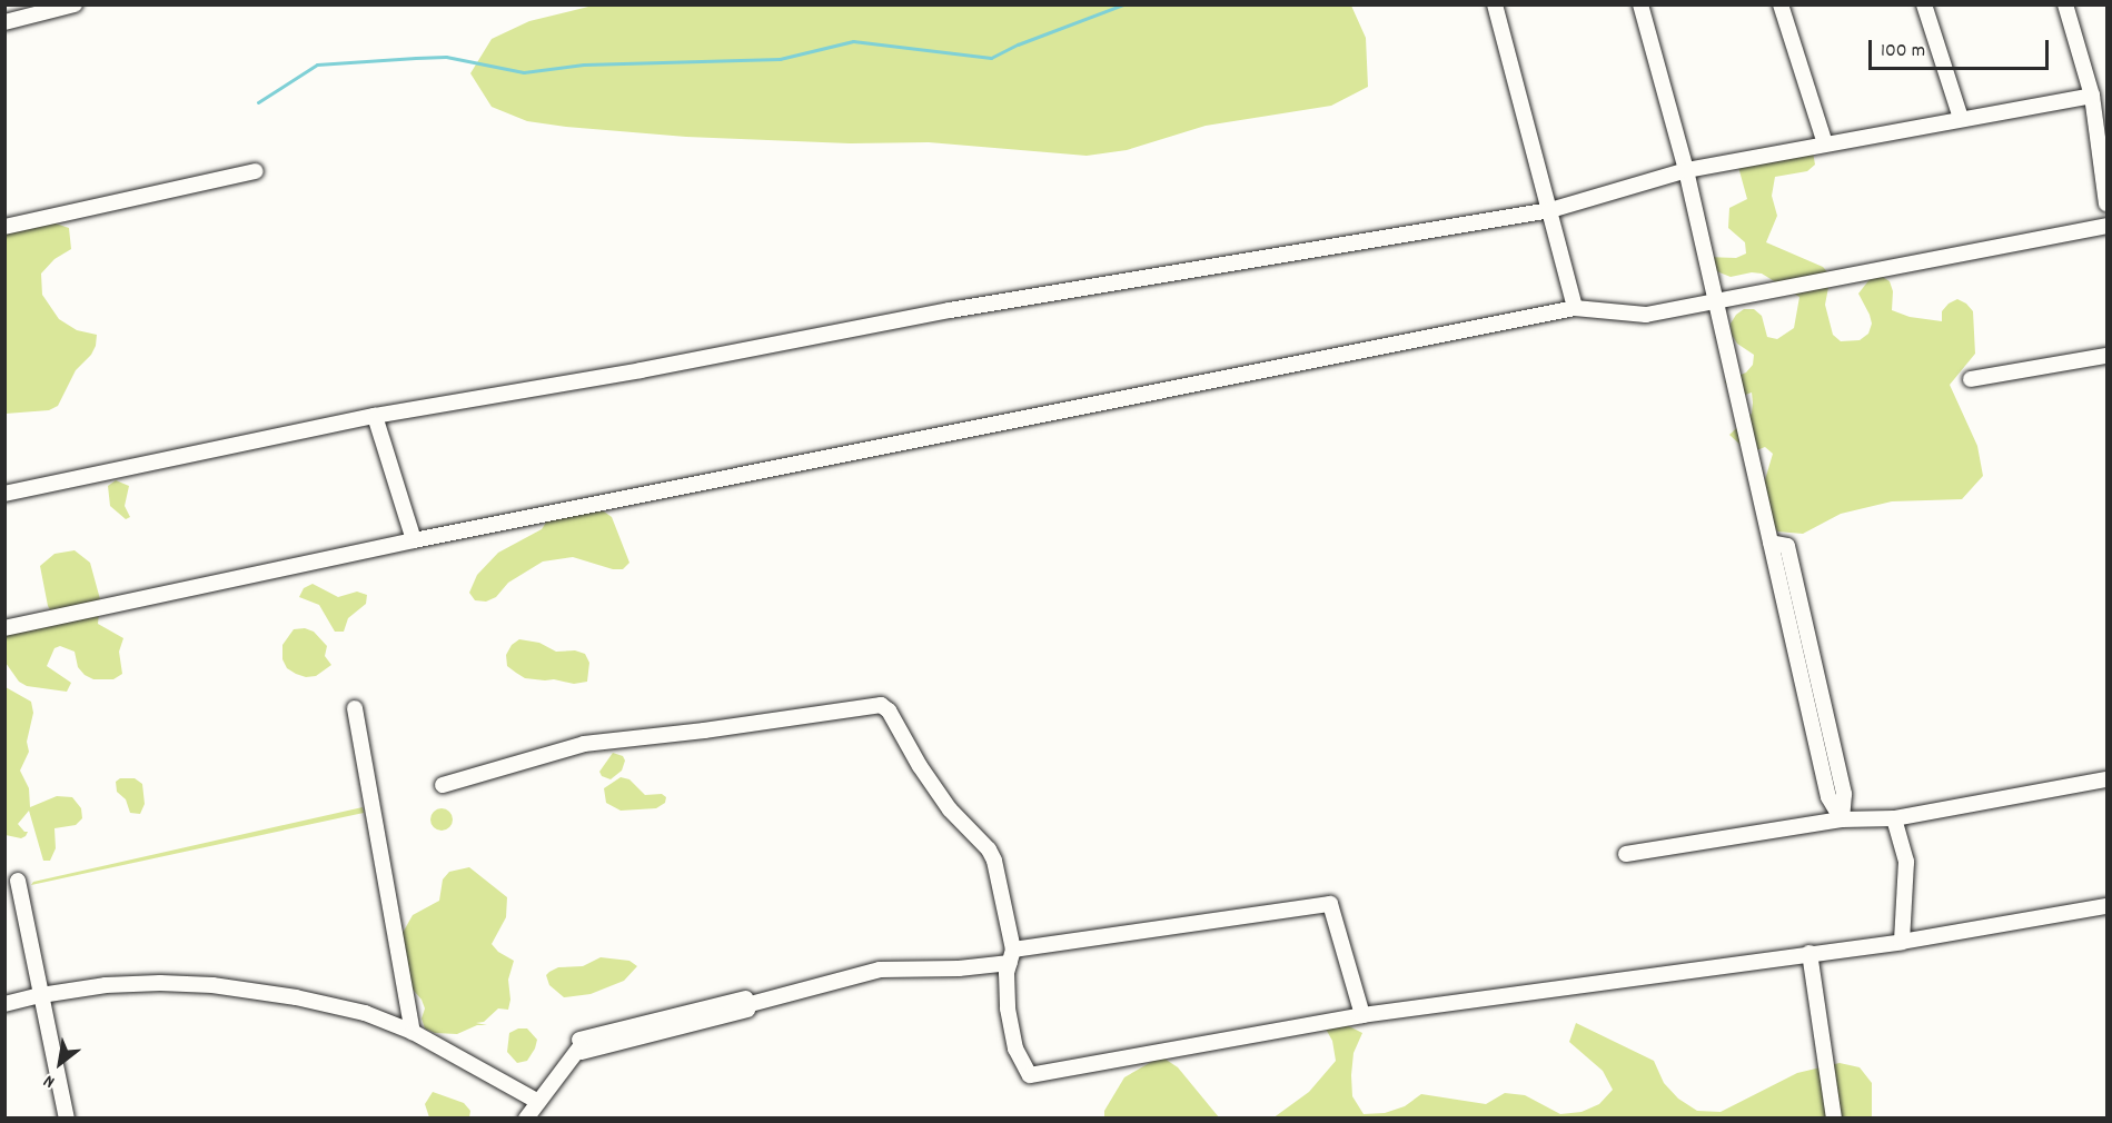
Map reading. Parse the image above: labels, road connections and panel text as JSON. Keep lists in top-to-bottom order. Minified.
{"scale_bar":"100 m","north":"bottom left"}
